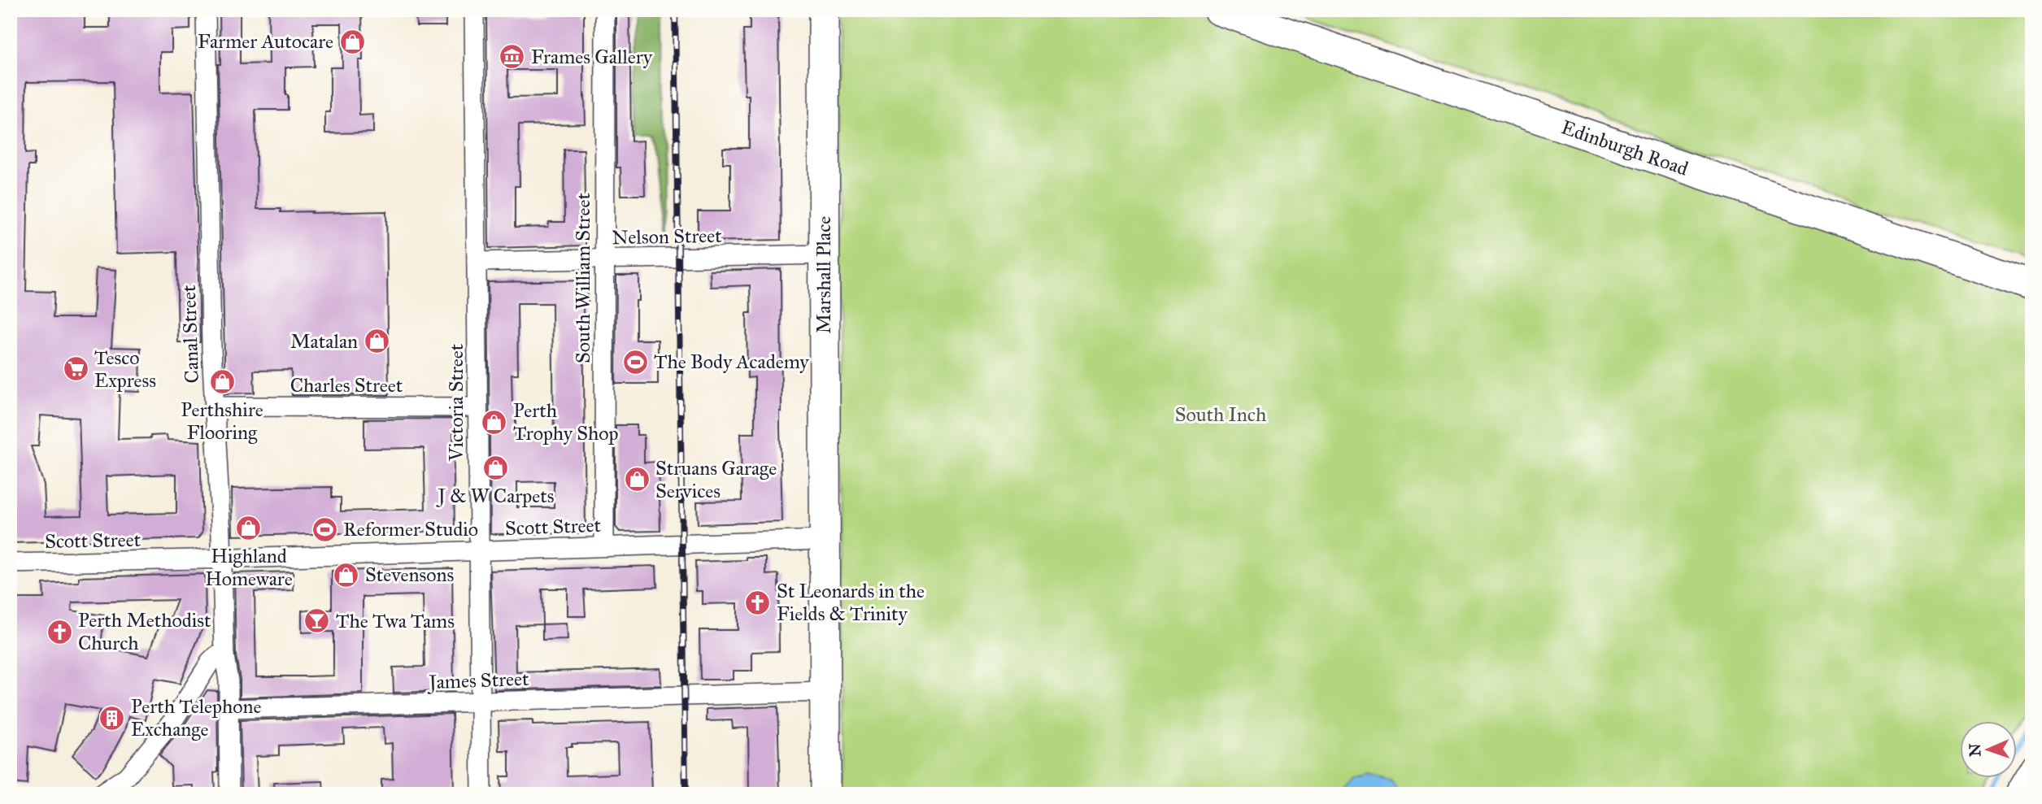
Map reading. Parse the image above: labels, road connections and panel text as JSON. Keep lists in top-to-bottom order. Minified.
{"streets":{"main road":["Edinburgh Road","Marshall Place"],"street":["Nelson Street","South William Street","Canal Street","Charles Street","Victoria Street","Scott Street","James Street"]},"crossings":[["Nelson Street","Marshall Place"],["Nelson Street","South William Street"],["Nelson Street","Victoria Street"],["Marshall Place","Scott Street"],["Marshall Place","James Street"],["South William Street","Scott Street"],["Canal Street","Charles Street"],["Canal Street","Scott Street"],["Canal Street","James Street"],["Charles Street","Victoria Street"],["Victoria Street","Scott Street"],["Victoria Street","James Street"]],"parks":["South Inch"],"places":{"shop":["Farmer Autocare","Matalan","Perthshire Flooring","Perth Trophy Shop","J & W Carpets","Struans Garage Services","Highland Homeware","Stevensons"],"museum":["Frames Gallery"],"sports":["The Body Academy","Reformer Studio"],"supermarket":["Tesco Express"],"church":["St Leonards in the Fields & Trinity","Perth Methodist Church"],"bar":["The Twa Tams"],"building":["Perth Telephone Exchange"]},"north":"left"}
